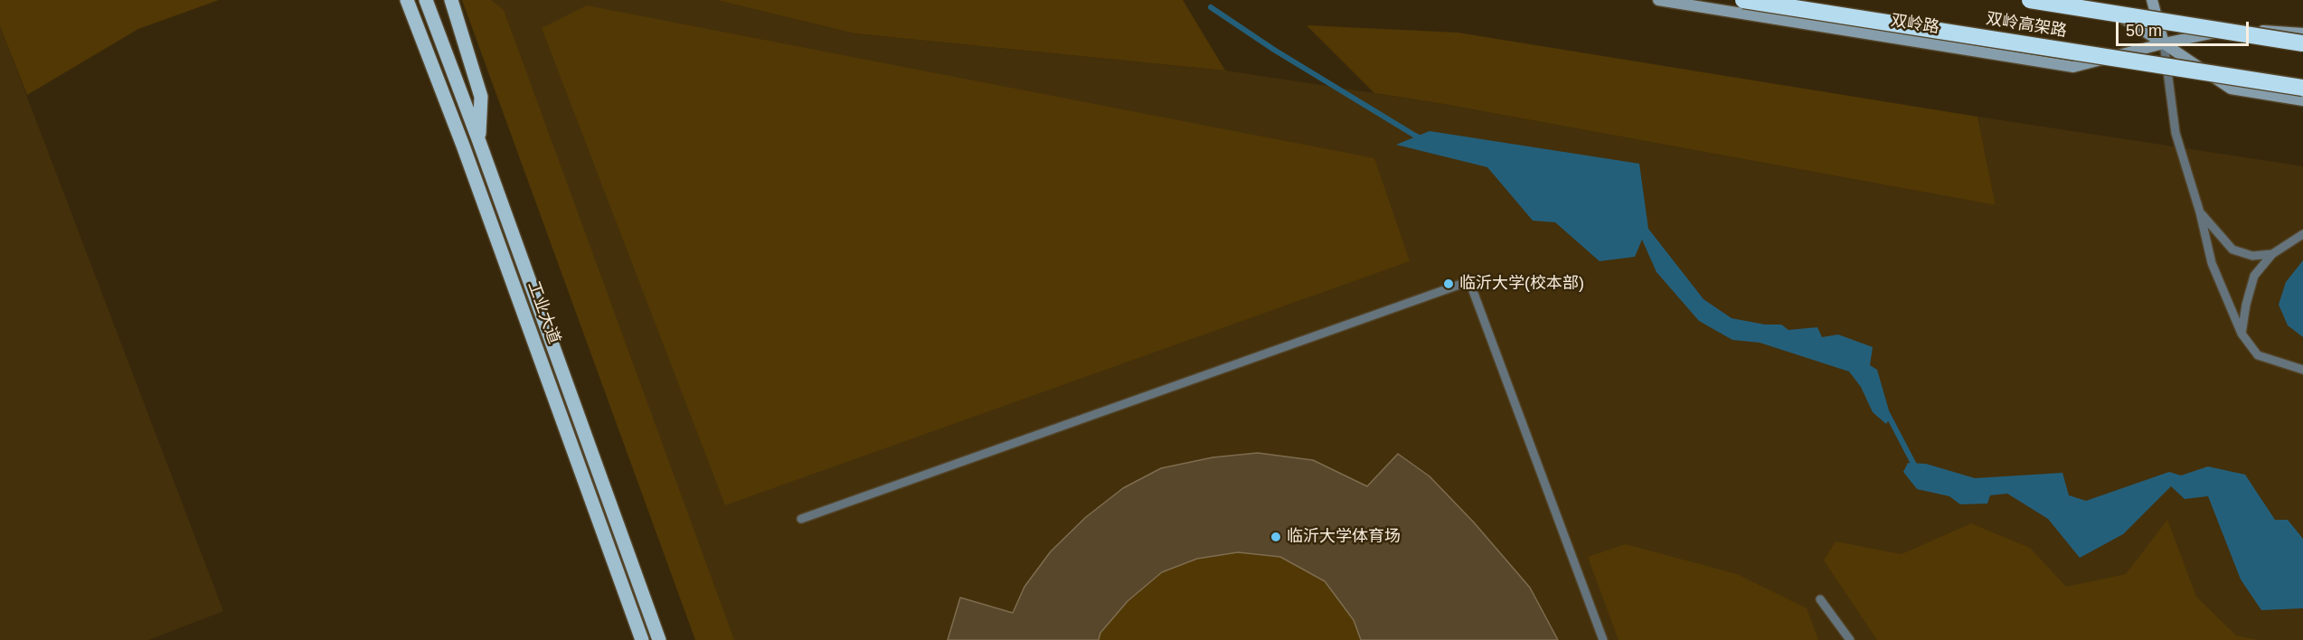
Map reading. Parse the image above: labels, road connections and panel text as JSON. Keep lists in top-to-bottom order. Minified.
{"streets":{"highway":["双岭高架路"],"main road":["双岭路","工业大道"]},"places":["临沂大学(校本部)","临沂大学体育场"],"scale_bar":"50 m"}
